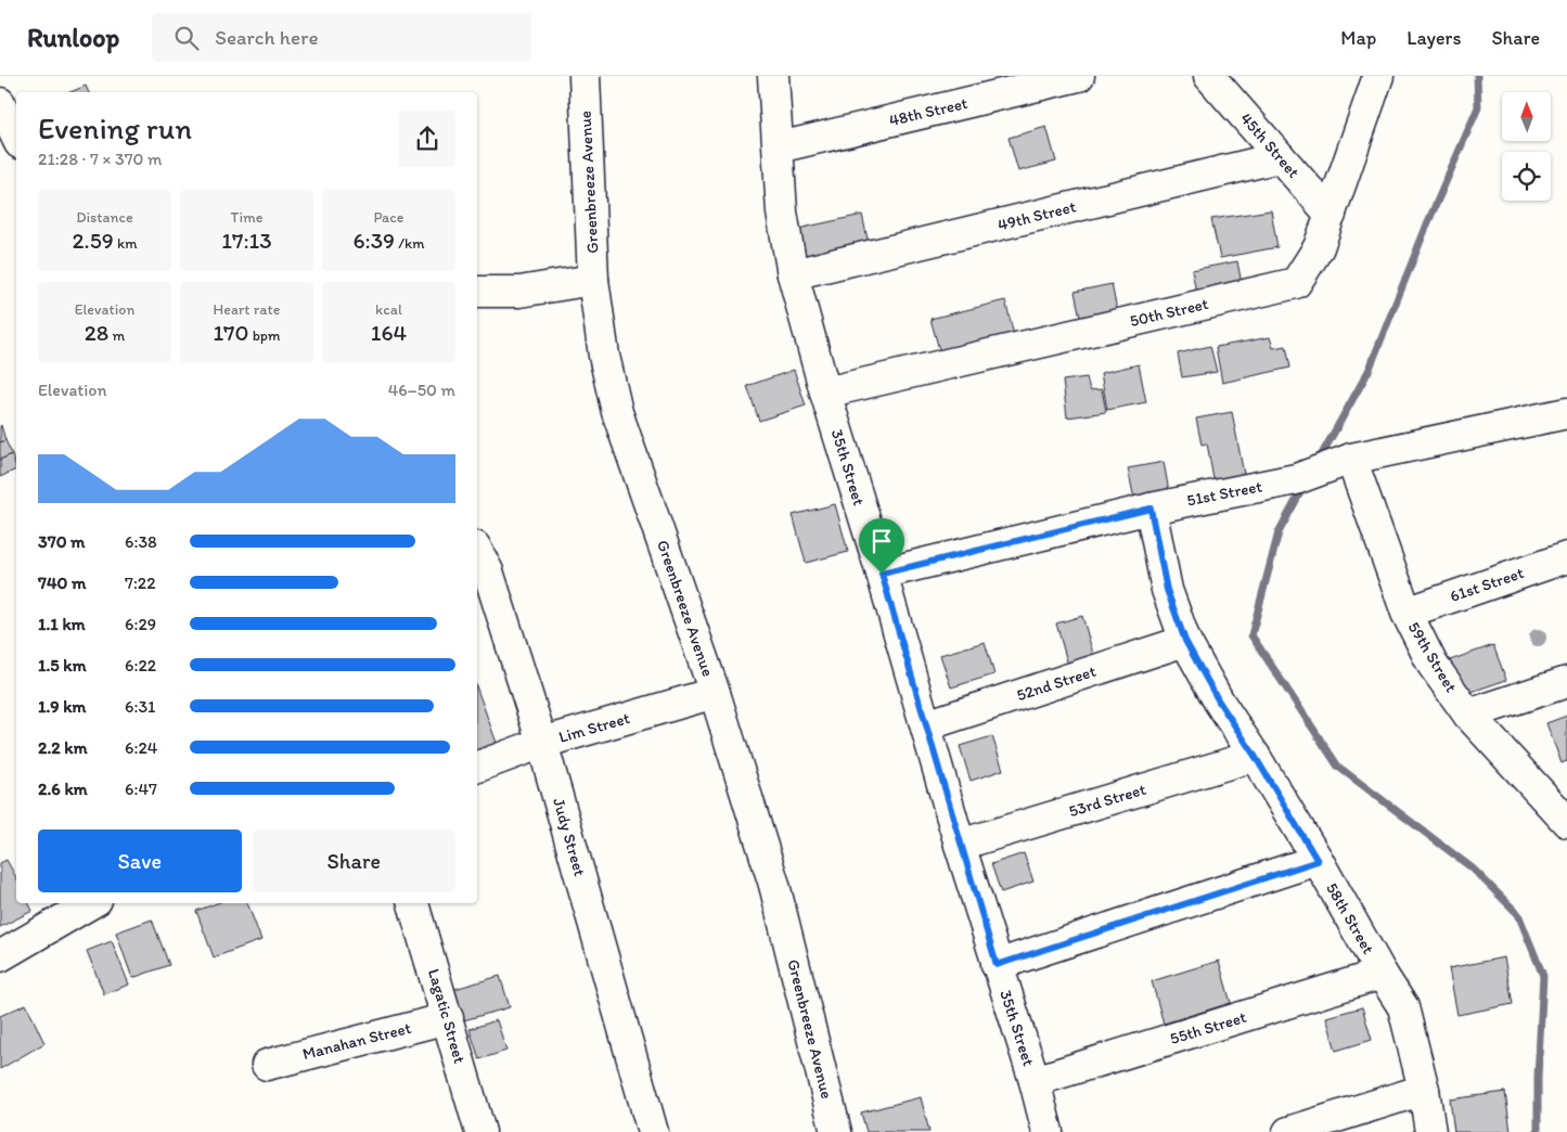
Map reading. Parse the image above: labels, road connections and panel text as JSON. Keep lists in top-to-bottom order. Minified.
{"streets":{"street":["48th Street","45th Street","Greenbreeze Avenue","49th Street","50th Street","35th Street","51st Street","61st Street","59th Street","52nd Street","Lim Street","53rd Street","Judy Street","58th Street","Lagatic Street","55th Street","Manahan Street"]},"crossings":[["48th Street","35th Street"],["45th Street","49th Street"],["45th Street","50th Street"],["Greenbreeze Avenue","Lim Street"],["49th Street","35th Street"],["50th Street","35th Street"],["35th Street","51st Street"],["35th Street","52nd Street"],["35th Street","53rd Street"],["35th Street","55th Street"],["51st Street","59th Street"],["51st Street","58th Street"],["61st Street","59th Street"],["52nd Street","58th Street"],["Lim Street","Judy Street"],["53rd Street","58th Street"],["58th Street","55th Street"],["Lagatic Street","Manahan Street"]],"north":"top","page":{"header":"Runloop","search":"Search here","nav":["Map","Layers","Share"],"heading":["Evening run","21:28 · 7 × 370 m"],"stats":[["Distance","2.59 km"],["Time","17:13"],["Pace","6:39 /km"],["Elevation","28 m"],["Heart rate","170 bpm"],["kcal","164"]],"chart":["Elevation","46–50 m"],"list":[{"name":"370 m","note":"6:38"},{"name":"740 m","note":"7:22"},{"name":"1.1 km","note":"6:29"},{"name":"1.5 km","note":"6:22"},{"name":"1.9 km","note":"6:31"},{"name":"2.2 km","note":"6:24"},{"name":"2.6 km","note":"6:47"}],"buttons":["Save","Share"]}}
